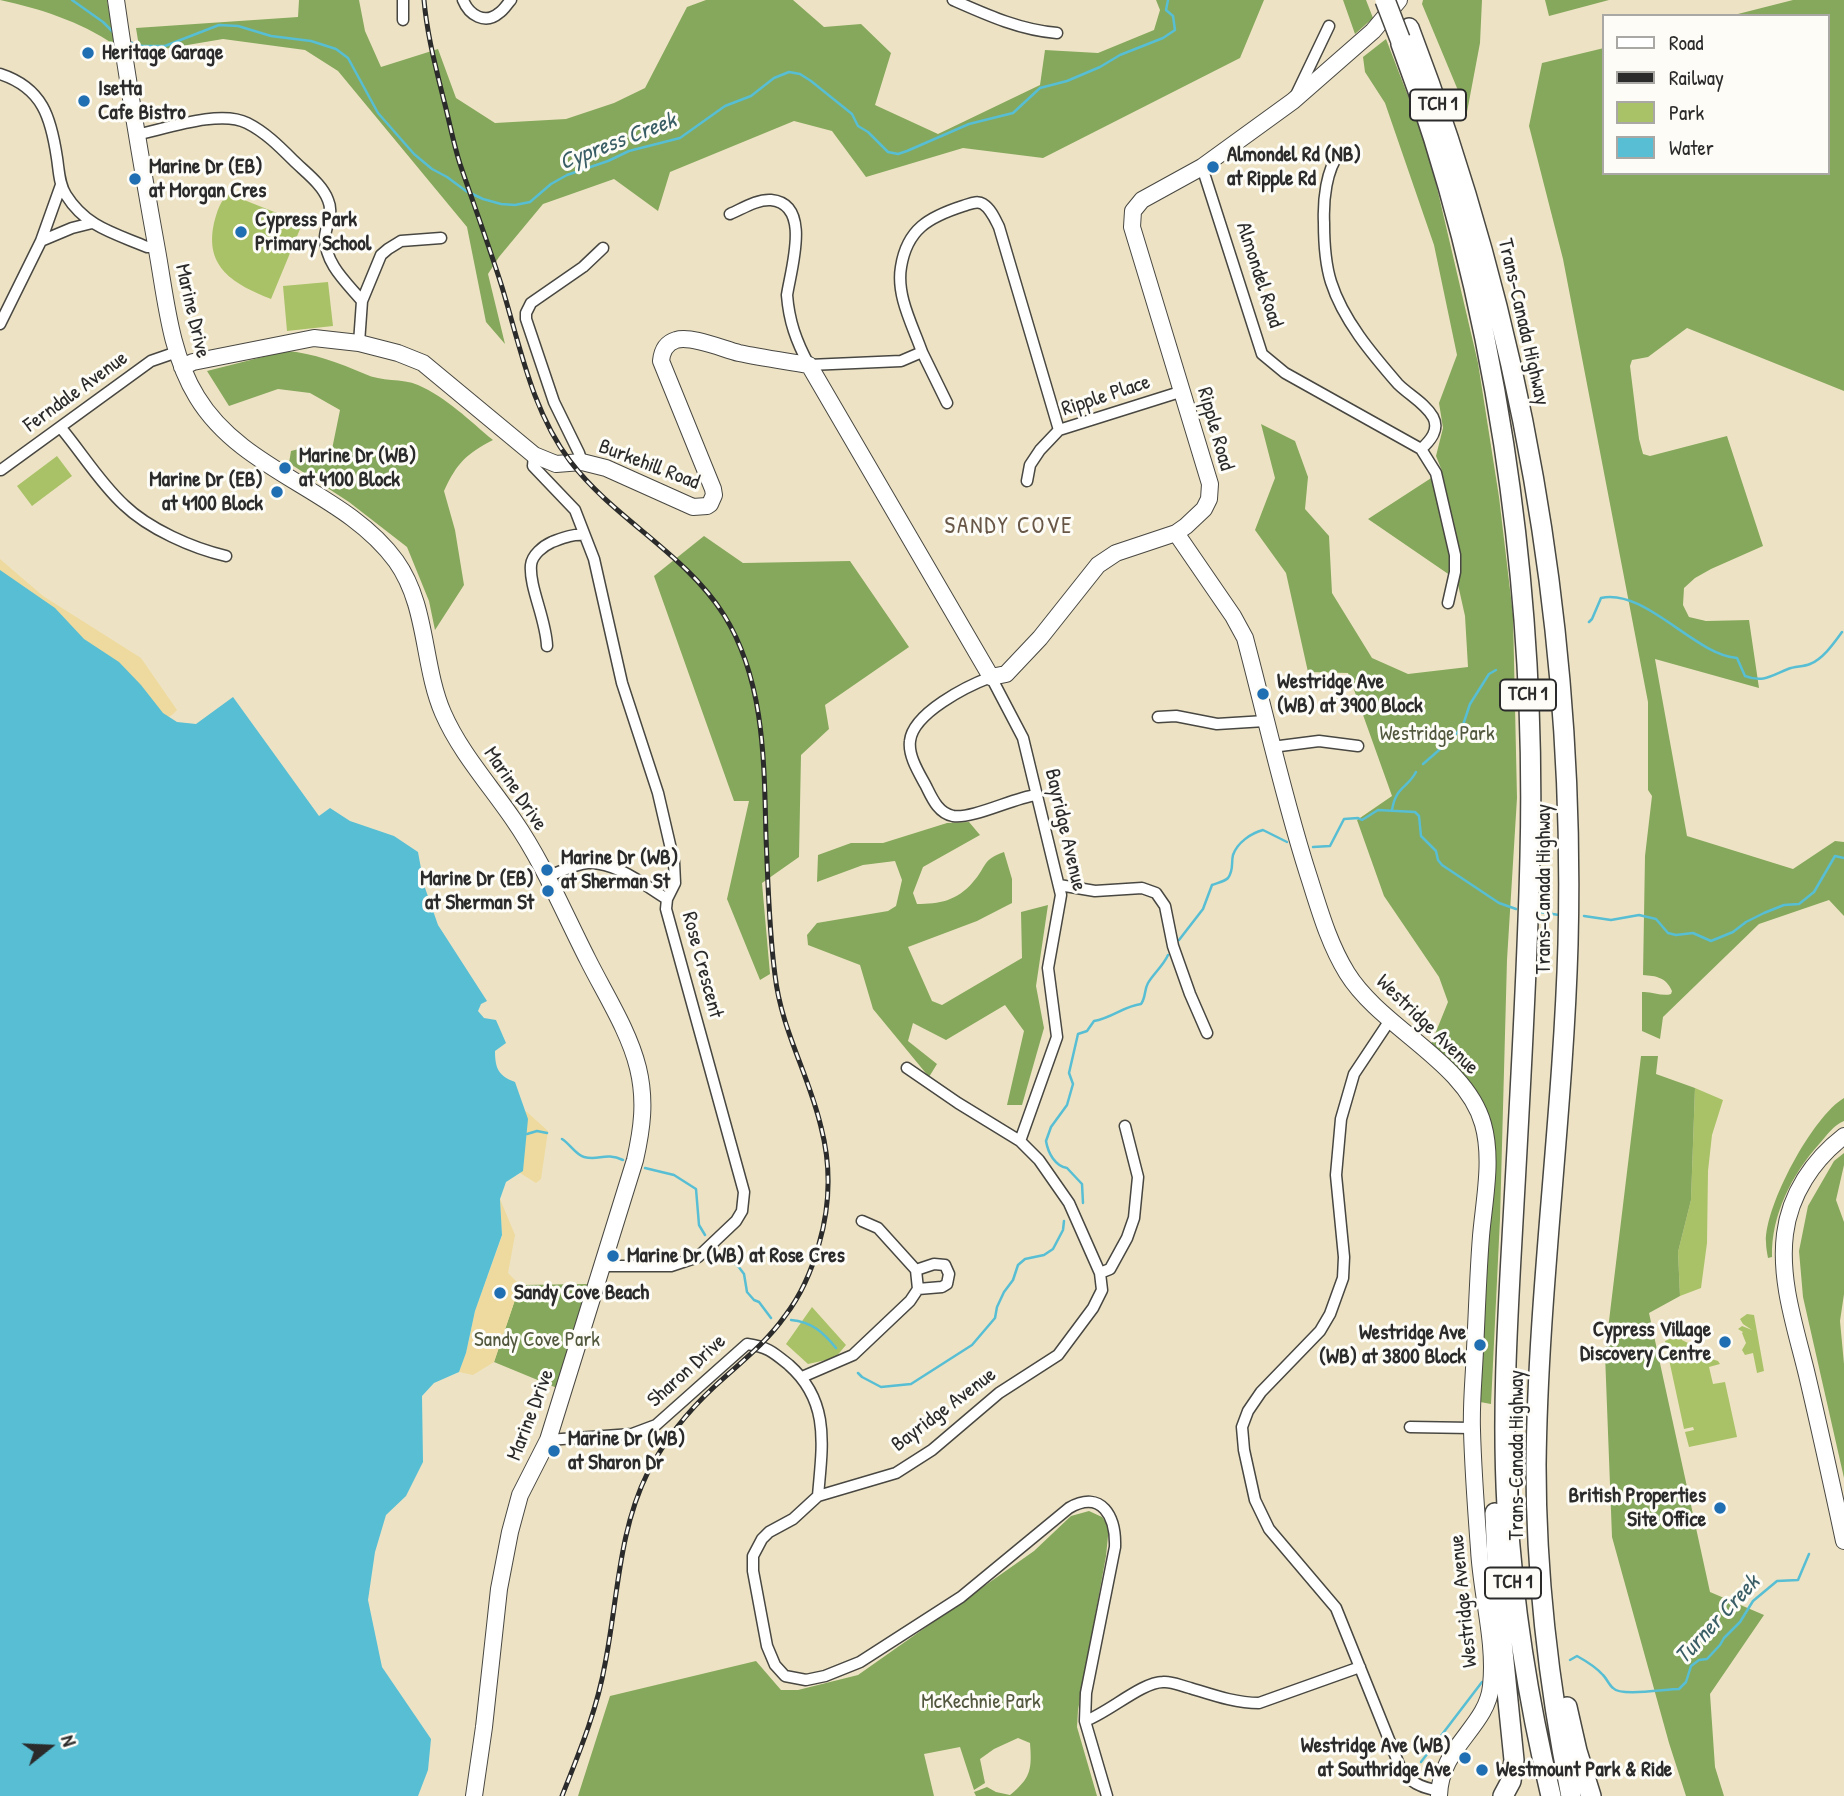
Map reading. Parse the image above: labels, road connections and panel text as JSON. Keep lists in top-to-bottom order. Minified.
{"streets":{"highway":["TCH 1","Trans-Canada Highway"],"street":["Almondel Road","Marine Drive","Ferndale Avenue","Ripple Place","Ripple Road","Burkehill Road","Bayridge Avenue","Rose Crescent","Westridge Avenue","Sharon Drive"]},"crossings":[["Almondel Road","Ripple Road"],["Marine Drive","Ferndale Avenue"],["Marine Drive","Burkehill Road"],["Marine Drive","Rose Crescent"],["Marine Drive","Sharon Drive"],["Ferndale Avenue","Burkehill Road"],["Ripple Place","Ripple Road"],["Ripple Road","Bayridge Avenue"],["Ripple Road","Westridge Avenue"],["Burkehill Road","Bayridge Avenue"],["Burkehill Road","Rose Crescent"],["Bayridge Avenue","Sharon Drive"]],"districts":["SANDY COVE"],"water":["Cypress Creek","Turner Creek"],"parks":["Westridge Park","Sandy Cove Park","McKechnie Park"],"places":["Heritage Garage","Isetta Cafe Bistro","Almondel Rd (NB) at Ripple Rd","Marine Dr (EB) at Morgan Cres","Cypress Park Primary School","Marine Dr (WB) at 4100 Block","Marine Dr (EB) at 4100 Block","Westridge Ave (WB) at 3900 Block","Marine Dr (WB) at Sherman St","Marine Dr (EB) at Sherman St","Marine Dr (WB) at Rose Cres","Sandy Cove Beach","Cypress Village Discovery Centre","Westridge Ave (WB) at 3800 Block","Marine Dr (WB) at Sharon Dr","British Properties Site Office","Westridge Ave (WB) at Southridge Ave","Westmount Park & Ride"],"legend":["Road","Railway","Park","Water"],"north":"right"}
